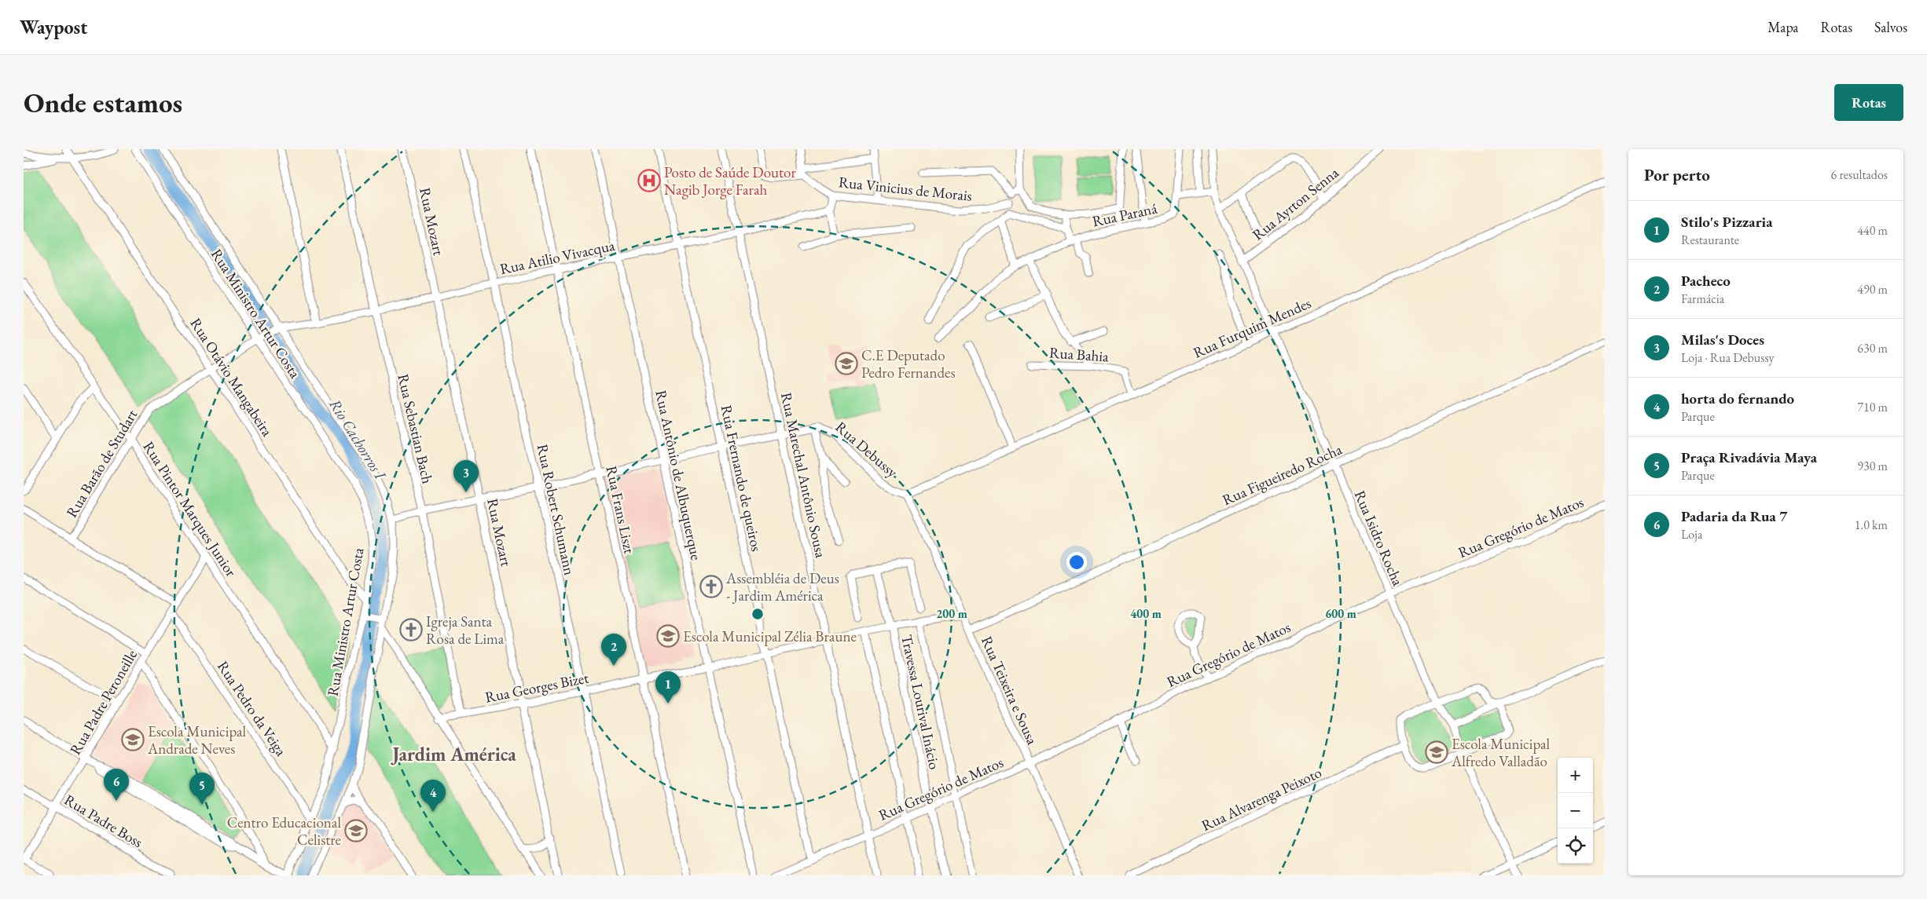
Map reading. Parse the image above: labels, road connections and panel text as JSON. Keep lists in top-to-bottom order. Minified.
{"streets":{"street":["Rua Vinicius de Morais","Rua Ayrton Senna","Rua Paraná","Rua Mozart","Rua Atilio Vivacqua","Rua Ministro Artur Costa","Rua Furquim Mendes","Rua Bahia","Rua Otávio Mangabeira","Rua Sebastian Bach","Rua Debussy","Rua Barão de Studart","Rua Figueiredo Rocha","Rua Antônio de Albuquerque","Rua Marechal Antônio Sousa","Rua Frernando de queiros","Rua Pintor Marques Junior","Rua Robert Schumann","Rua Frans Liszt","Rua Gregório de Matos","Rua Isidro Rocha","Rua Georges Bizet","Rua Teixeira e Sousa","Rua Padre Peroneille","Travessa Lourival Inácio","Rua Pedro da Veiga","Rua Alvarenga Peixoto","Rua Padre Boss"]},"crossings":[["Rua Ayrton Senna","Rua Isidro Rocha"],["Rua Mozart","Rua Atilio Vivacqua"],["Rua Mozart","Rua Debussy"],["Rua Mozart","Rua Georges Bizet"],["Rua Atilio Vivacqua","Rua Ministro Artur Costa"],["Rua Atilio Vivacqua","Rua Sebastian Bach"],["Rua Atilio Vivacqua","Rua Barão de Studart"],["Rua Atilio Vivacqua","Rua Antônio de Albuquerque"],["Rua Atilio Vivacqua","Rua Marechal Antônio Sousa"],["Rua Atilio Vivacqua","Rua Frernando de queiros"],["Rua Atilio Vivacqua","Rua Robert Schumann"],["Rua Atilio Vivacqua","Rua Frans Liszt"],["Rua Ministro Artur Costa","Rua Otávio Mangabeira"],["Rua Ministro Artur Costa","Rua Debussy"],["Rua Ministro Artur Costa","Rua Barão de Studart"],["Rua Ministro Artur Costa","Rua Pintor Marques Junior"],["Rua Ministro Artur Costa","Rua Pedro da Veiga"],["Rua Furquim Mendes","Rua Bahia"],["Rua Furquim Mendes","Rua Debussy"],["Rua Furquim Mendes","Rua Isidro Rocha"],["Rua Furquim Mendes","Rua Teixeira e Sousa"],["Rua Otávio Mangabeira","Rua Barão de Studart"],["Rua Sebastian Bach","Rua Debussy"],["Rua Sebastian Bach","Rua Georges Bizet"],["Rua Debussy","Rua Antônio de Albuquerque"],["Rua Debussy","Rua Marechal Antônio Sousa"],["Rua Debussy","Rua Frernando de queiros"],["Rua Debussy","Rua Robert Schumann"],["Rua Debussy","Rua Frans Liszt"],["Rua Debussy","Rua Teixeira e Sousa"],["Rua Barão de Studart","Rua Pintor Marques Junior"],["Rua Figueiredo Rocha","Rua Isidro Rocha"],["Rua Figueiredo Rocha","Rua Teixeira e Sousa"],["Rua Antônio de Albuquerque","Rua Georges Bizet"],["Rua Marechal Antônio Sousa","Rua Gregório de Matos"],["Rua Marechal Antônio Sousa","Rua Georges Bizet"],["Rua Frernando de queiros","Rua Gregório de Matos"],["Rua Frernando de queiros","Rua Georges Bizet"],["Rua Pintor Marques Junior","Rua Padre Peroneille"],["Rua Robert Schumann","Rua Georges Bizet"],["Rua Frans Liszt","Rua Georges Bizet"],["Rua Gregório de Matos","Rua Isidro Rocha"],["Rua Gregório de Matos","Rua Teixeira e Sousa"],["Rua Gregório de Matos","Travessa Lourival Inácio"],["Rua Isidro Rocha","Rua Alvarenga Peixoto"],["Rua Georges Bizet","Rua Teixeira e Sousa"],["Rua Georges Bizet","Travessa Lourival Inácio"],["Rua Padre Peroneille","Rua Pedro da Veiga"],["Rua Padre Peroneille","Rua Padre Boss"]],"districts":["Jardim América"],"water":["Rio Cachorros I"],"places":{"hospital":["Posto de Saúde Doutor Nagib Jorge Farah"],"school or university":["C.E Deputado Pedro Fernandes","Escola Municipal Zélia Braune","Escola Municipal Andrade Neves","Escola Municipal Alfredo Valladão","Centro Educacional Celistre"],"church":["Assembléia de Deus - Jardim América","Igreja Santa Rosa de Lima"]},"page":{"header":"Waypost","nav":["Mapa","Rotas","Salvos"],"buttons":"Rotas","title":"Onde estamos","heading":["Por perto","6 resultados"],"list":[{"mark":"1","name":"Stilo's Pizzaria","note":"Restaurante","value":"440 m"},{"mark":"2","name":"Pacheco","note":"Farmácia","value":"490 m"},{"mark":"3","name":"Milas's Doces","note":"Loja · Rua Debussy","value":"630 m"},{"mark":"4","name":"horta do fernando","note":"Parque","value":"710 m"},{"mark":"5","name":"Praça Rivadávia Maya","note":"Parque","value":"930 m"},{"mark":"6","name":"Padaria da Rua 7","note":"Loja","value":"1.0 km"}],"pins":["3","2","1","6","5","4"],"map_buttons":["+","−"]},"rings":["200 m","400 m","600 m"]}
